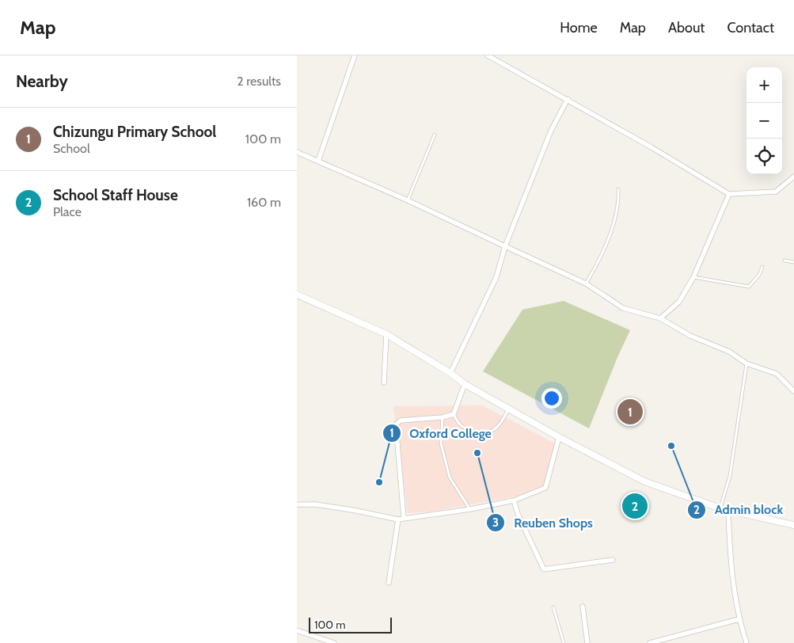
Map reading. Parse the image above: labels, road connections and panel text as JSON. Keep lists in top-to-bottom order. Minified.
{"places":["Admin block","Reuben Shops","Oxford College"],"scale_bar":"100 m","page":{"header":"Map","nav":["Home","Map","About","Contact"],"heading":["Nearby","2 results"],"map_buttons":["+","−"],"list":[{"mark":"1","name":"Chizungu Primary School","note":"School","value":"100 m"},{"mark":"2","name":"School Staff House","note":"Place","value":"160 m"}],"pins":["1","2"],"scale":"100 m"}}
